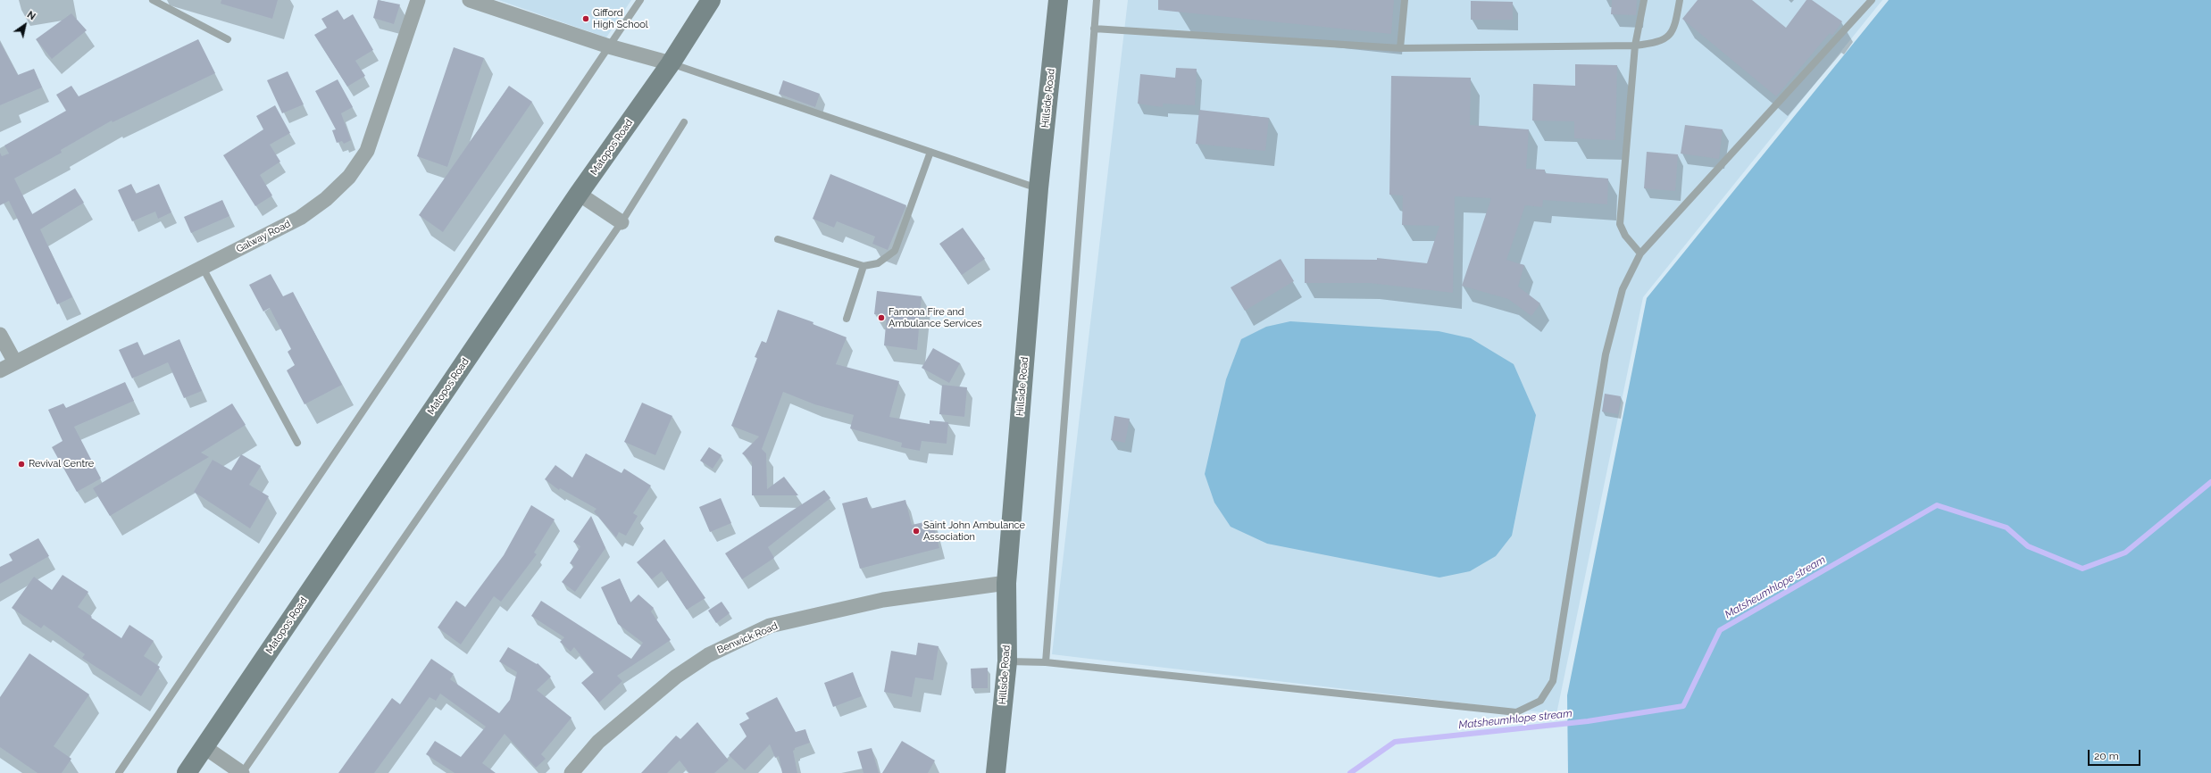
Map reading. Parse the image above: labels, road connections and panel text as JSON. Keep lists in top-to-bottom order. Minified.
{"streets":{"main road":["Hillside Road","Matopos Road"],"street":["Galway Road","Benwick Road"]},"crossings":[["Hillside Road","Benwick Road"]],"water":["Matsheumhlope stream"],"places":["Gifford High School","Famona Fire and Ambulance Services","Revival Centre","Saint John Ambulance Association"],"scale_bar":"20 m","north":"top right"}
